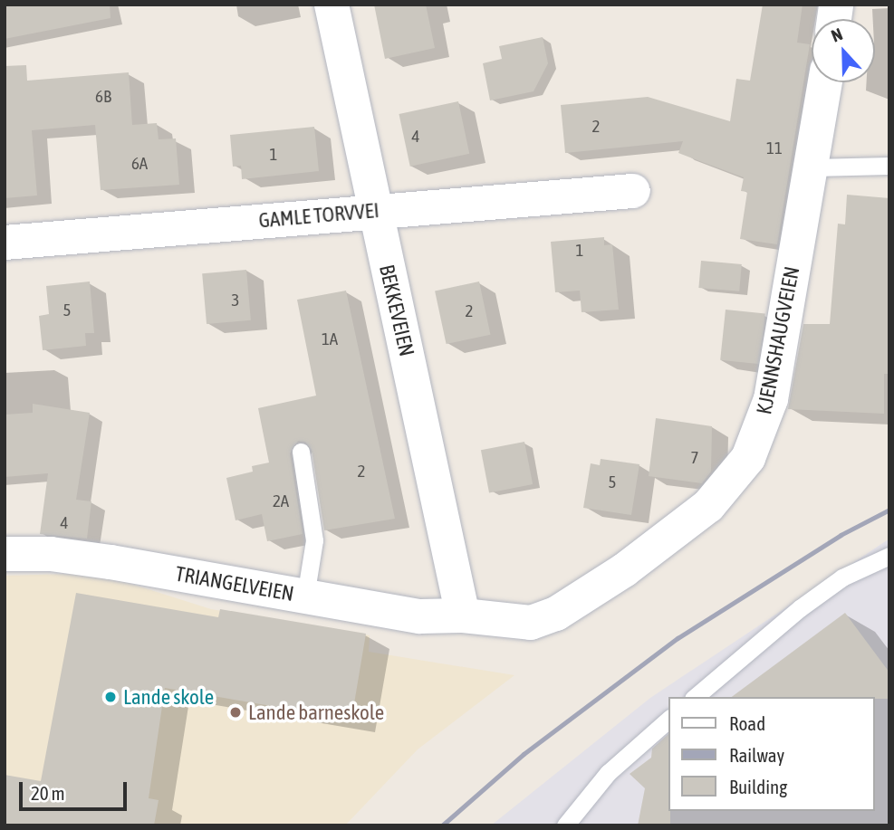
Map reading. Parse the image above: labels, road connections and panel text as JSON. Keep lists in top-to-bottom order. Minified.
{"streets":{"street":["GAMLE TORVVEI","BEKKEVEIEN","KJENNSHAUGVEIEN","TRIANGELVEIEN"]},"crossings":[["GAMLE TORVVEI","BEKKEVEIEN"],["BEKKEVEIEN","KJENNSHAUGVEIEN"],["BEKKEVEIEN","TRIANGELVEIEN"],["KJENNSHAUGVEIEN","TRIANGELVEIEN"]],"places":["Lande skole","Lande barneskole"],"house_numbers":["6B","2","4","11","1","6A","1","3","5","2","1A","7","2","5","2A","4"],"legend":["Road","Railway","Building"],"scale_bar":"20 m","north":"top"}
